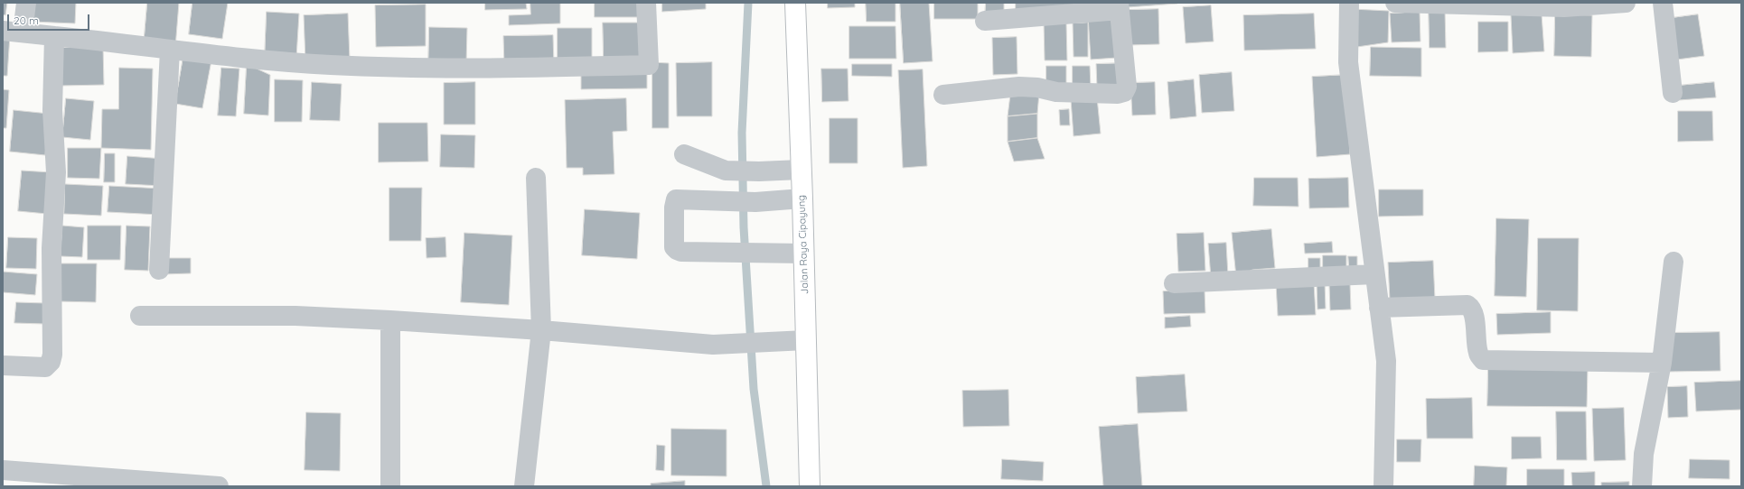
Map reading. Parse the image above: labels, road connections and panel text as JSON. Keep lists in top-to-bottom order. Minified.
{"streets":{"main road":["Jalan Raya Cipayung"]},"scale_bar":"20 m"}
